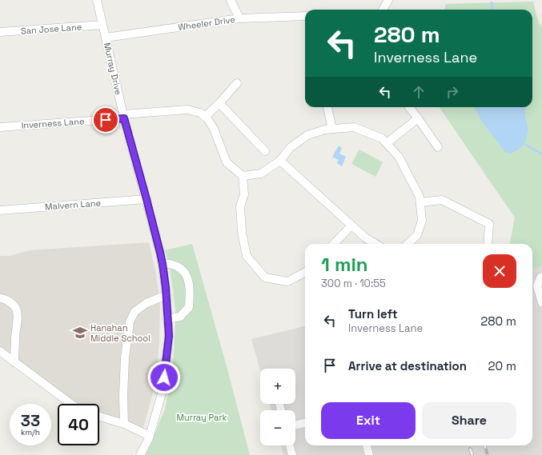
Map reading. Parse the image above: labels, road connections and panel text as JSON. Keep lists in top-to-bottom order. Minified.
{"streets":{"street":["Wheeler Drive","San Jose Lane","Murray Drive","Inverness Lane","Malvern Lane"]},"crossings":[["Wheeler Drive","Murray Drive"],["San Jose Lane","Murray Drive"],["Murray Drive","Inverness Lane"],["Murray Drive","Malvern Lane"]],"parks":["Murray Park"],"places":{"school or university":["Hanahan Middle School"]},"page":{"turn":["280 m","Inverness Lane"],"heading":["1 min","300 m · 10:55"],"list":[{"name":"Turn left","note":"Inverness Lane","value":"280 m"},{"name":"Arrive at destination","value":"20 m"}],"map_buttons":["+","−"],"buttons":["Exit","Share"],"speed":"33 km/h","limit":"40"}}
